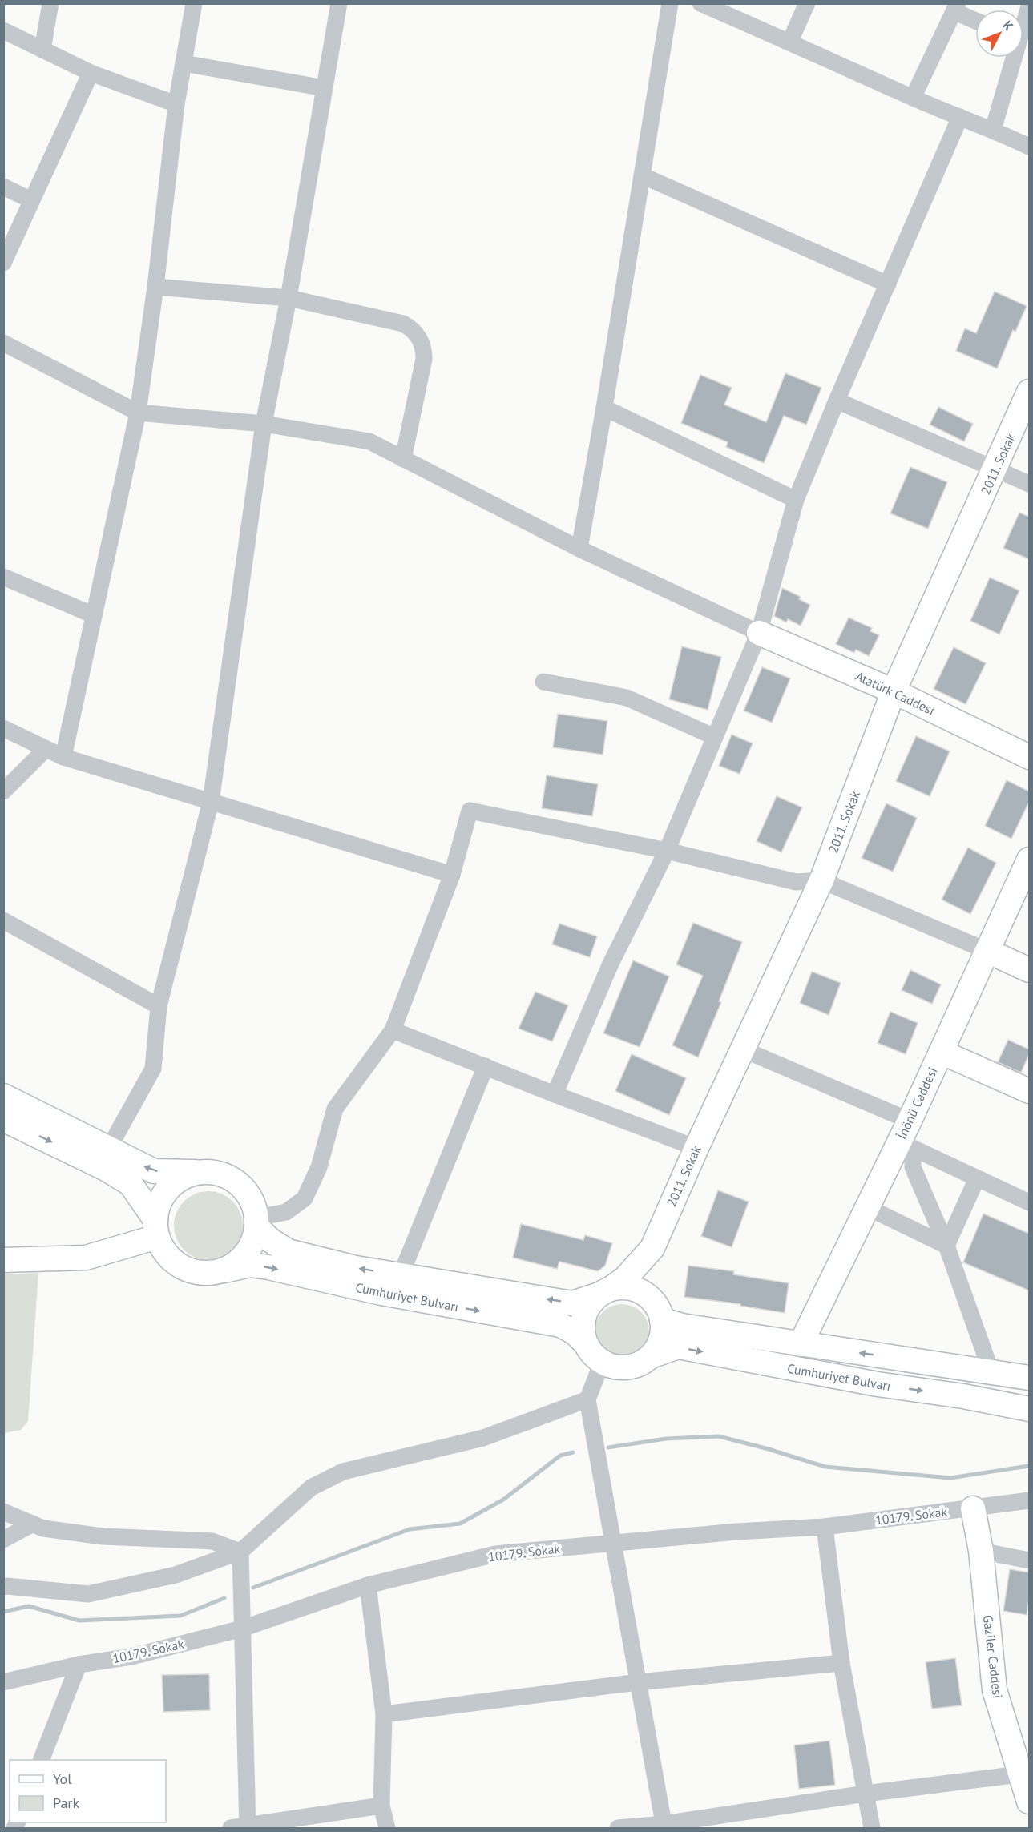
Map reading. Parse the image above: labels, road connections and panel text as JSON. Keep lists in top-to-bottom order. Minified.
{"streets":{"street":["2011. Sokak","Atatürk Caddesi","İnönü Caddesi","Cumhuriyet Bulvarı","10179. Sokak","Gaziler Caddesi"]},"crossings":[["2011. Sokak","Atatürk Caddesi"],["10179. Sokak","Gaziler Caddesi"]],"legend":["Yol","Park"],"north":"top right"}
